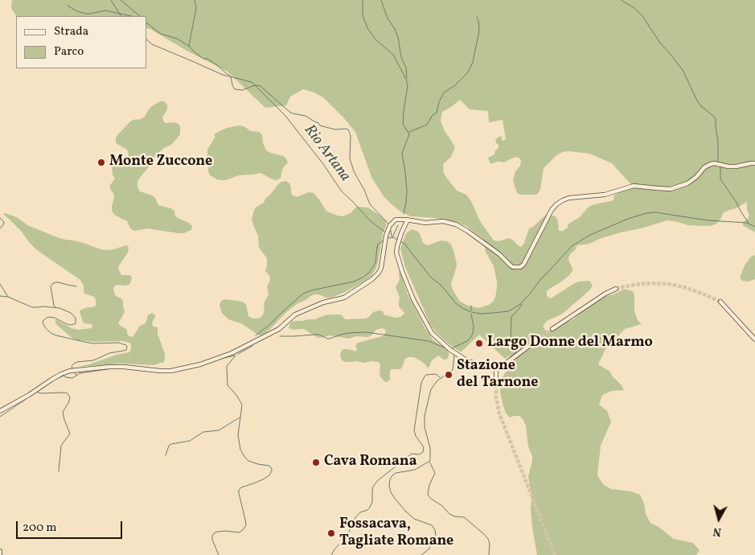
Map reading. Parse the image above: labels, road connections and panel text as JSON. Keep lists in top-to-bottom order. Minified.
{"water":["Rio Artana"],"places":["Monte Zuccone","Largo Donne del Marmo","Stazione del Tarnone","Cava Romana","Fossacava, Tagliate Romane"],"legend":["Strada","Parco"],"scale_bar":"200 m","north":"bottom"}
